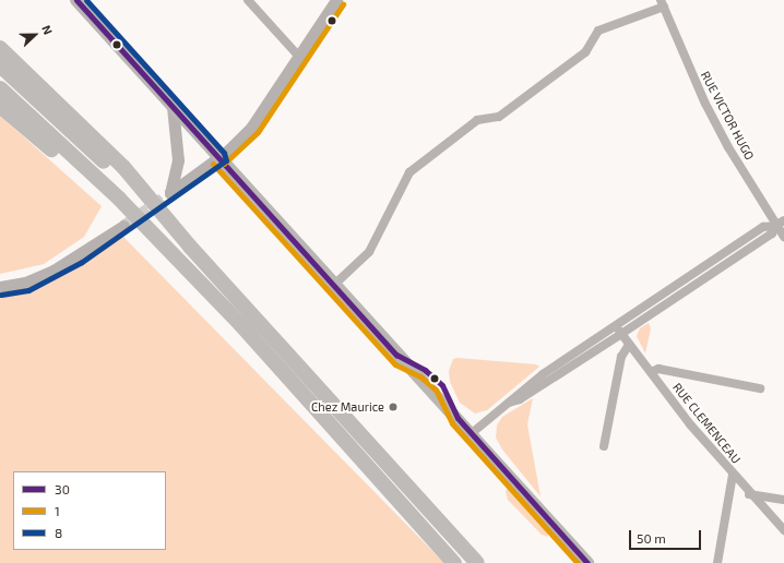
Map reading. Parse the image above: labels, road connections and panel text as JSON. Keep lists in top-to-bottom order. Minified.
{"streets":{"street":["RUE VICTOR HUGO","RUE CLEMENCEAU"]},"places":["Chez Maurice"],"lines":["transit line 30","transit line 8","transit line 1"],"legend":["30","1","8"],"scale_bar":"50 m","north":"right"}
